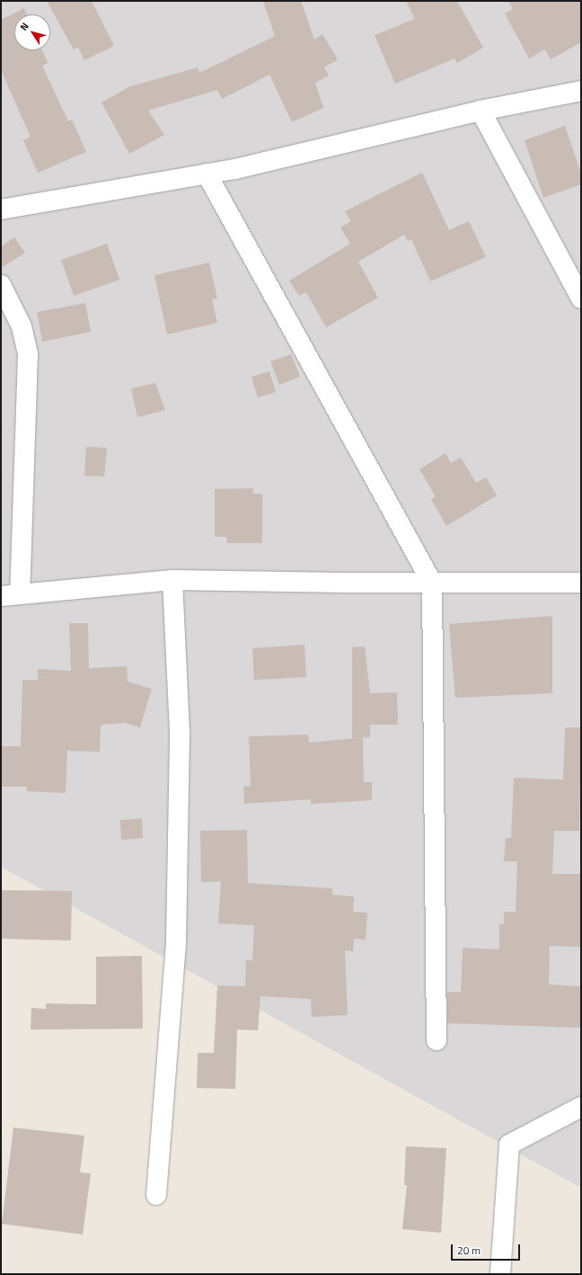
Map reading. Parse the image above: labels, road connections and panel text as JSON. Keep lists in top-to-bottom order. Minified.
{"scale_bar":"20 m","north":"top left"}
